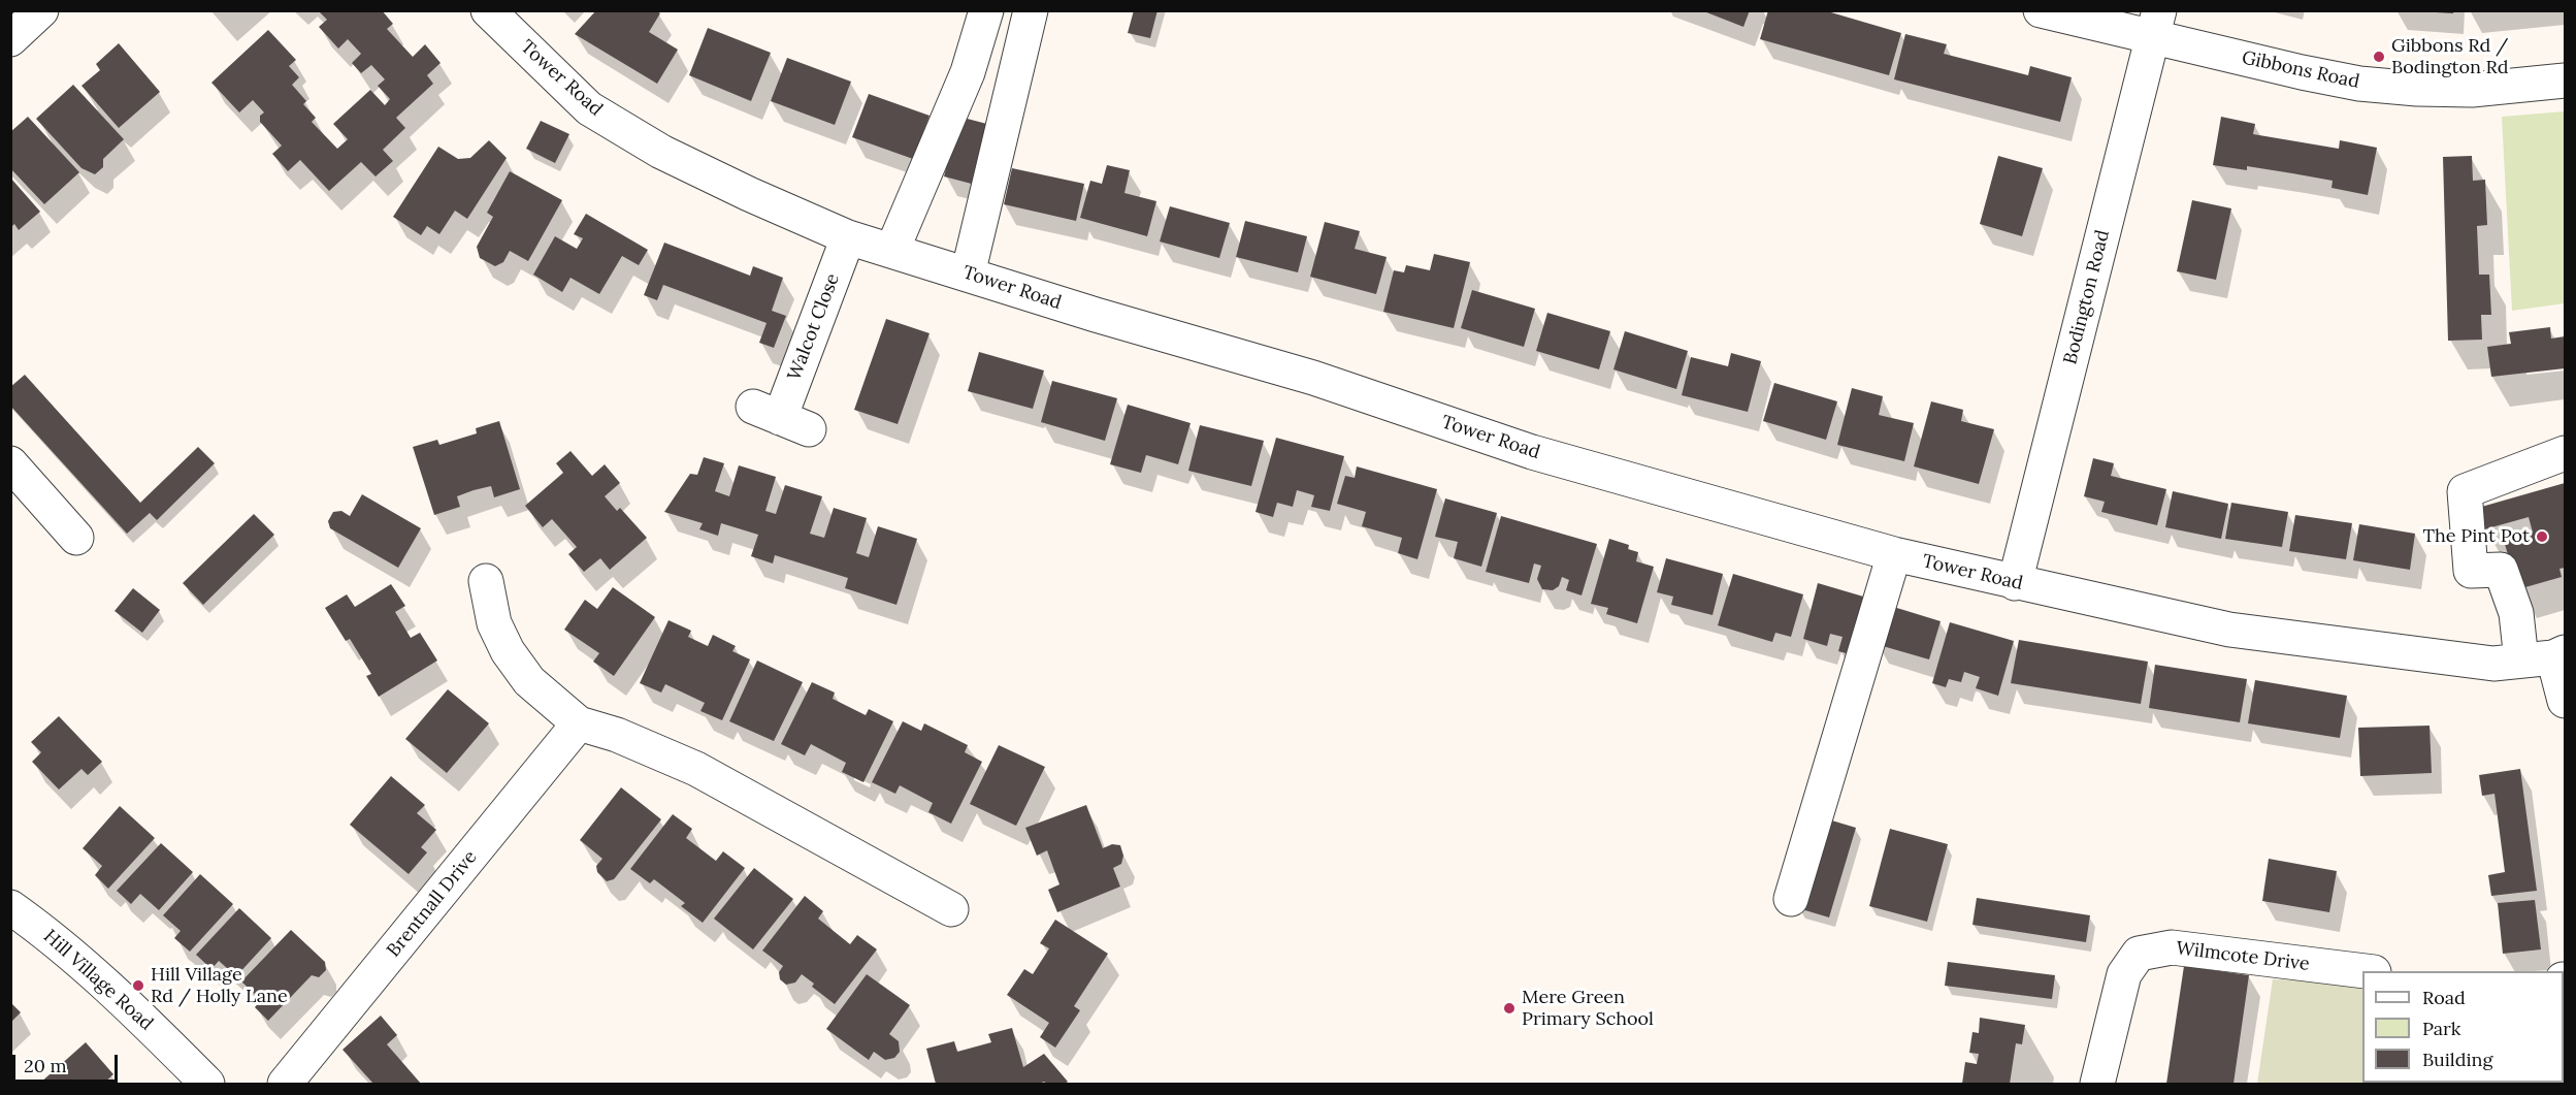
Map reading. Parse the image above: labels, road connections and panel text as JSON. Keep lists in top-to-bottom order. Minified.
{"streets":{"street":["Gibbons Road","Tower Road","Bodington Road","Walcot Close","Brentnall Drive","Wilmcote Drive","Hill Village Road"]},"crossings":[["Gibbons Road","Bodington Road"],["Tower Road","Bodington Road"],["Tower Road","Walcot Close"]],"places":["Gibbons Rd / Bodington Rd","The Pint Pot","Hill Village Rd / Holly Lane","Mere Green Primary School"],"legend":["Road","Park","Building"],"scale_bar":"20 m"}
